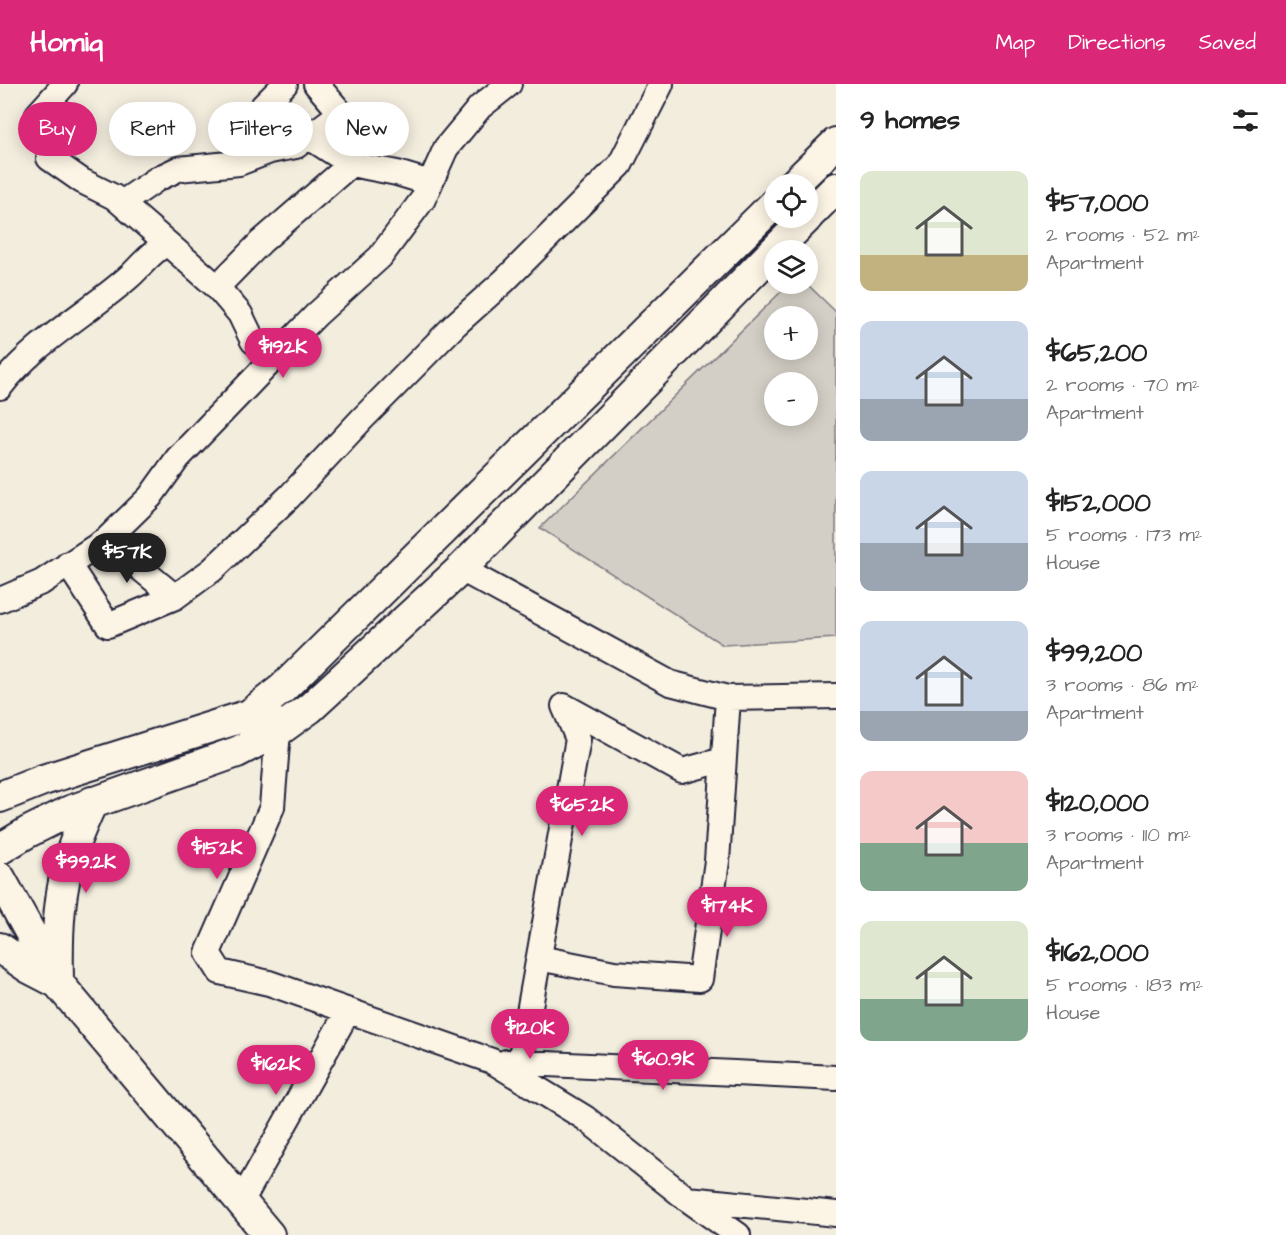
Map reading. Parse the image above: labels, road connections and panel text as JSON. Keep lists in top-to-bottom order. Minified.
{"page":{"header":"Homiq","nav":["Map","Directions","Saved"],"heading":"9 homes","chip":["Buy","Rent","Filters","New"],"list":[{"name":"$57,000","note":"2 rooms · 52 m² · Apartment"},{"name":"$65,200","note":"2 rooms · 70 m² · Apartment"},{"name":"$152,000","note":"5 rooms · 173 m² · House"},{"name":"$99,200","note":"3 rooms · 86 m² · Apartment"},{"name":"$120,000","note":"3 rooms · 110 m² · Apartment"},{"name":"$162,000","note":"5 rooms · 183 m² · House"}],"map_buttons":["+","−"],"price":["$192K","$57K","$65.2K","$152K","$99.2K","$174K","$120K","$60.9K","$162K"]}}
